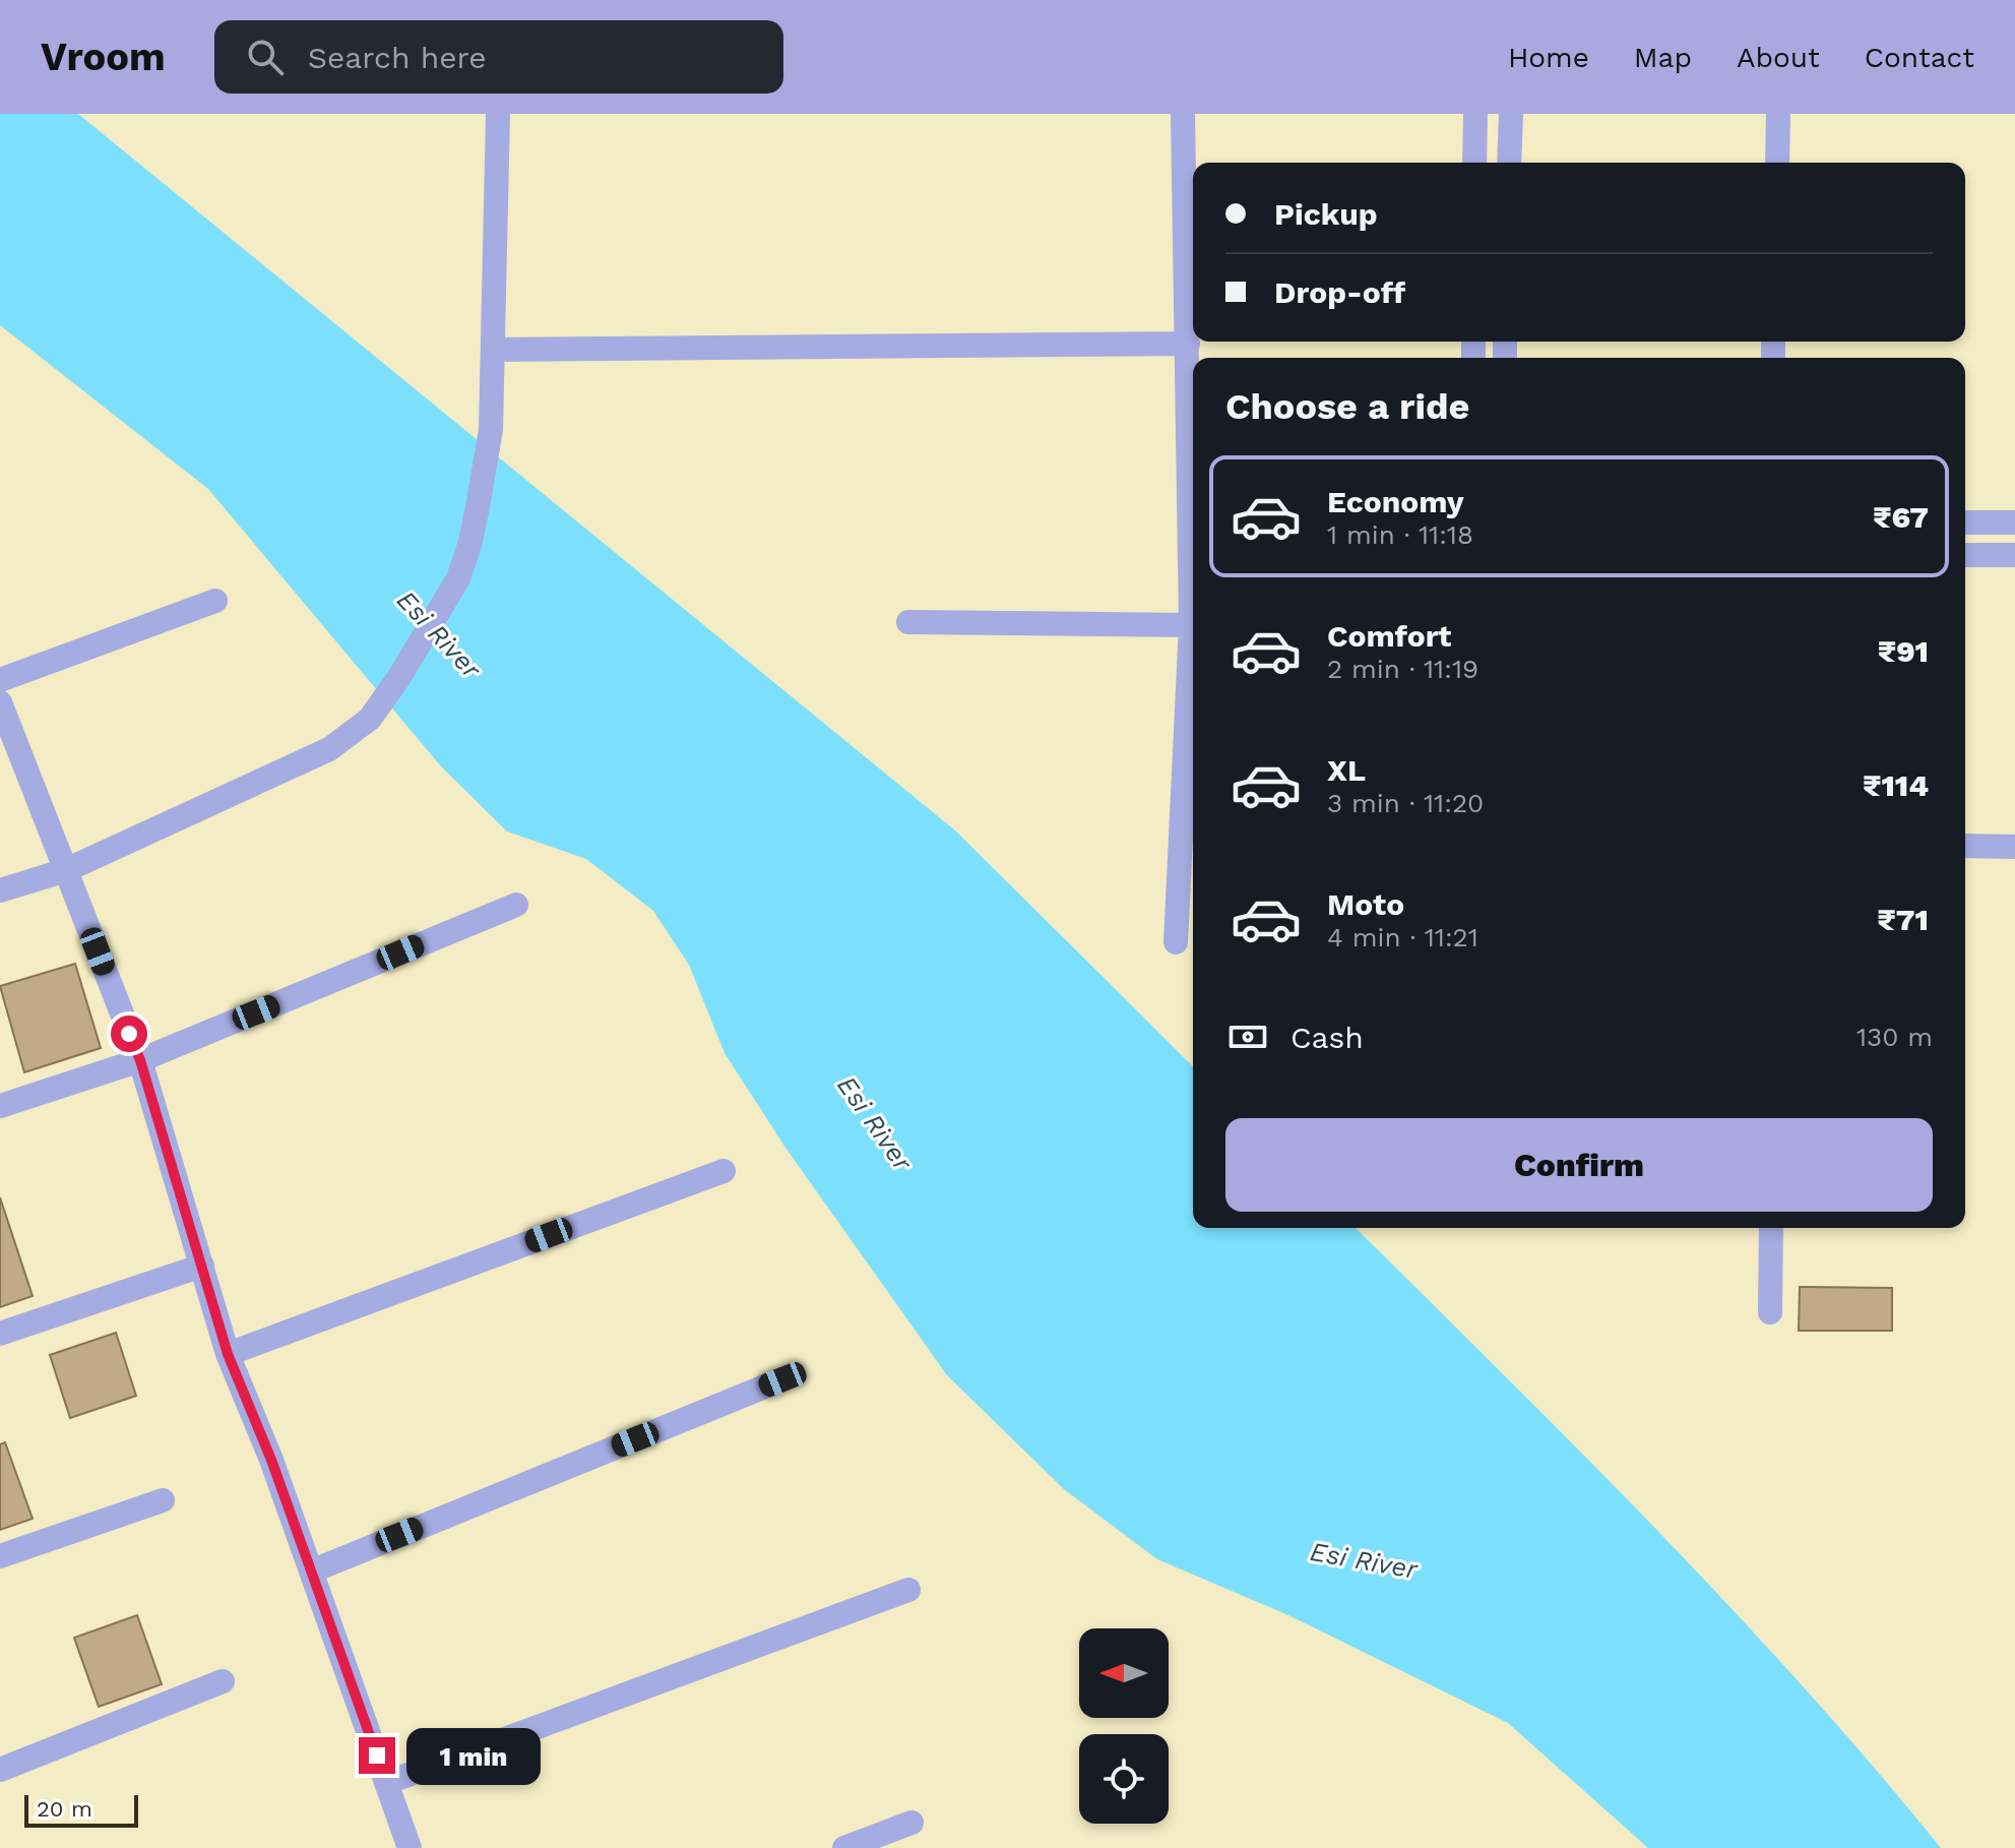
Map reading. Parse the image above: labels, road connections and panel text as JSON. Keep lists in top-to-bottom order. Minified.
{"water":["Esi River"],"scale_bar":"20 m","north":"left","page":{"header":"Vroom","search":"Search here","nav":["Home","Map","About","Contact"],"banner":["Pickup","Drop-off"],"heading":"Choose a ride","list":[{"name":"Economy","note":"1 min · 11:18","value":"₹67"},{"name":"Comfort","note":"2 min · 11:19","value":"₹91"},{"name":"XL","note":"3 min · 11:20","value":"₹114"},{"name":"Moto","note":"4 min · 11:21","value":"₹71"}],"pay":["Cash","130 m"],"buttons":"Confirm","bubble":"1 min","scale":"20 m"}}
